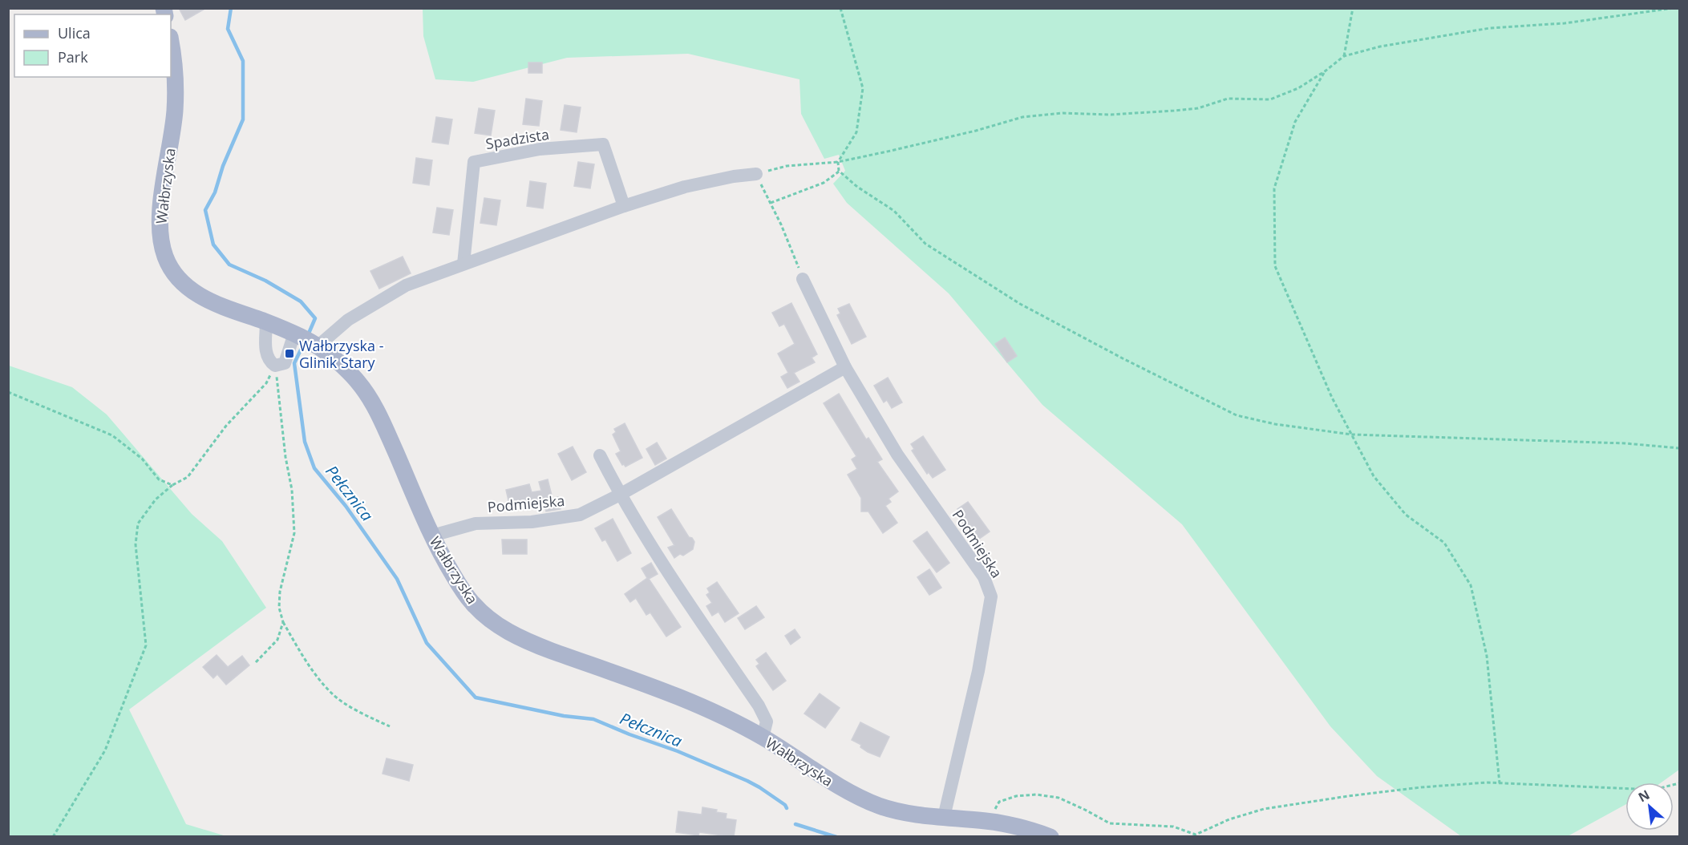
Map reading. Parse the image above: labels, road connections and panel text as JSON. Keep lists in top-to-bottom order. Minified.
{"streets":{"main road":["Wałbrzyska"],"street":["Spadzista","Podmiejska"]},"crossings":[["Wałbrzyska","Podmiejska"]],"water":["Pełcznica"],"places":{"transit":["Wałbrzyska - Glinik Stary"]},"legend":["Ulica","Park"],"north":"top left"}
